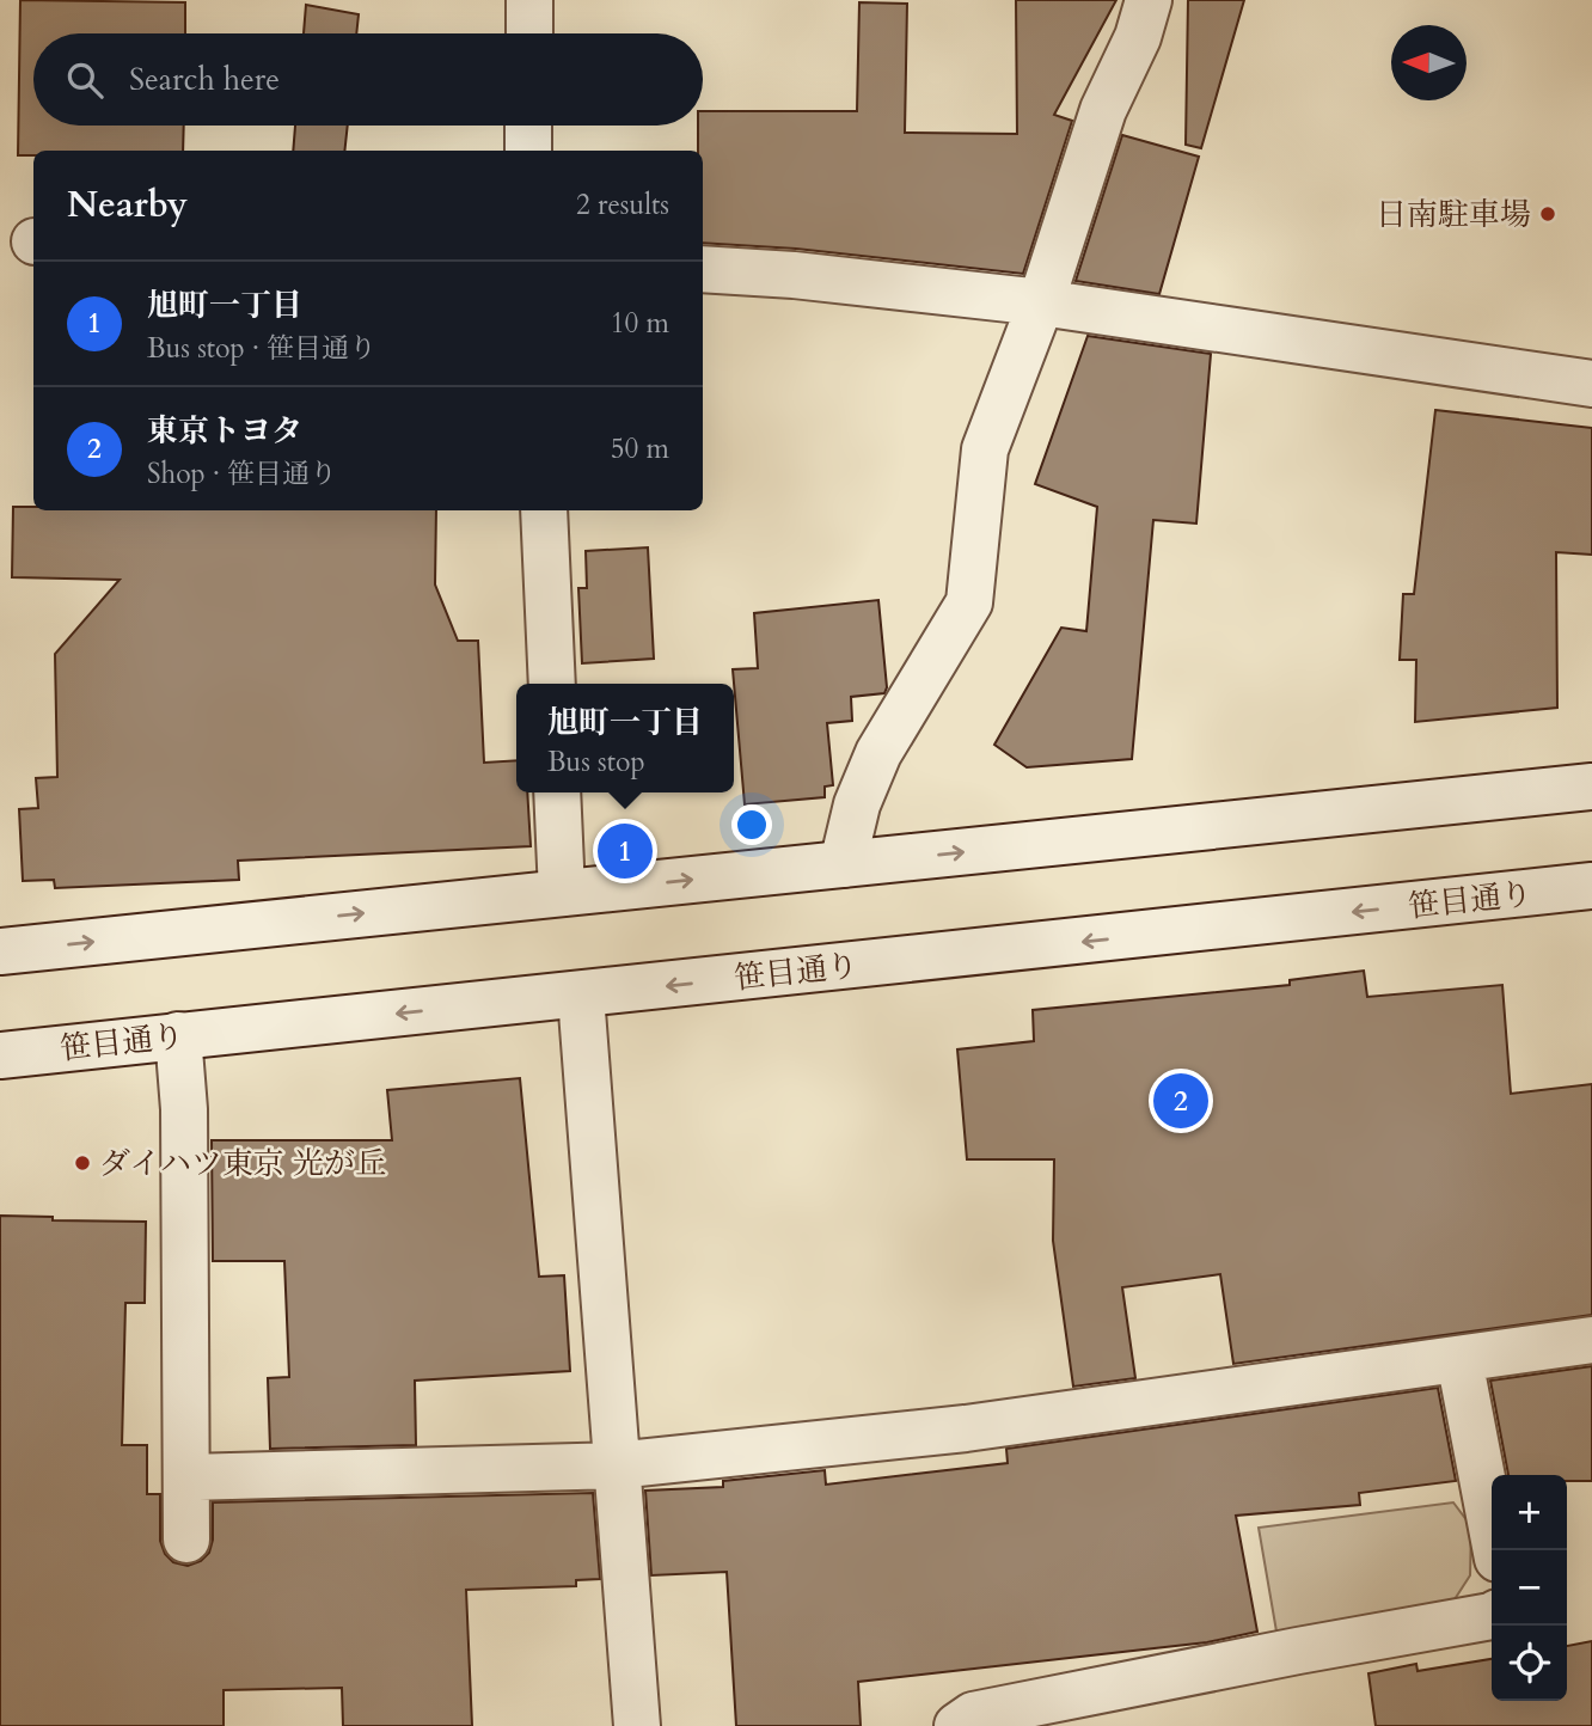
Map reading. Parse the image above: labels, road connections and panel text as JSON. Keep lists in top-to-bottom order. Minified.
{"streets":{"street":["笹目通り"]},"places":["日南駐車場","ダイハツ東京 光が丘"],"north":"left","page":{"search":"Search here","heading":["Nearby","2 results"],"list":[{"mark":"1","name":"旭町一丁目","note":"Bus stop · 笹目通り","value":"10 m"},{"mark":"2","name":"東京トヨタ","note":"Shop · 笹目通り","value":"50 m"}],"popup":["旭町一丁目","Bus stop"],"pins":["1","2"],"map_buttons":["+","−"]}}
